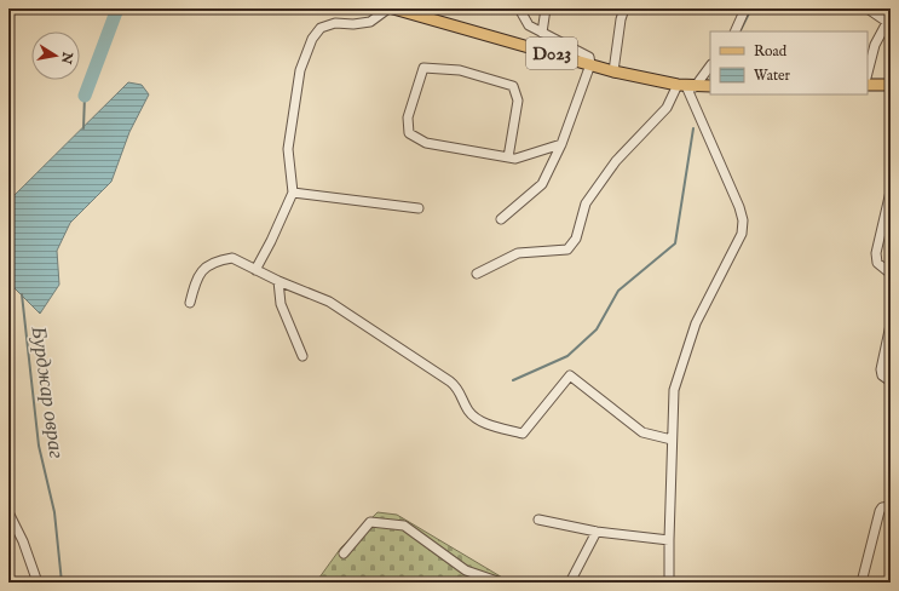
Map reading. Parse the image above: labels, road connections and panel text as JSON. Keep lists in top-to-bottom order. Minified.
{"streets":{"main road":["D023"]},"water":["Бурджар овраг"],"legend":["Road","Water"],"north":"right"}
